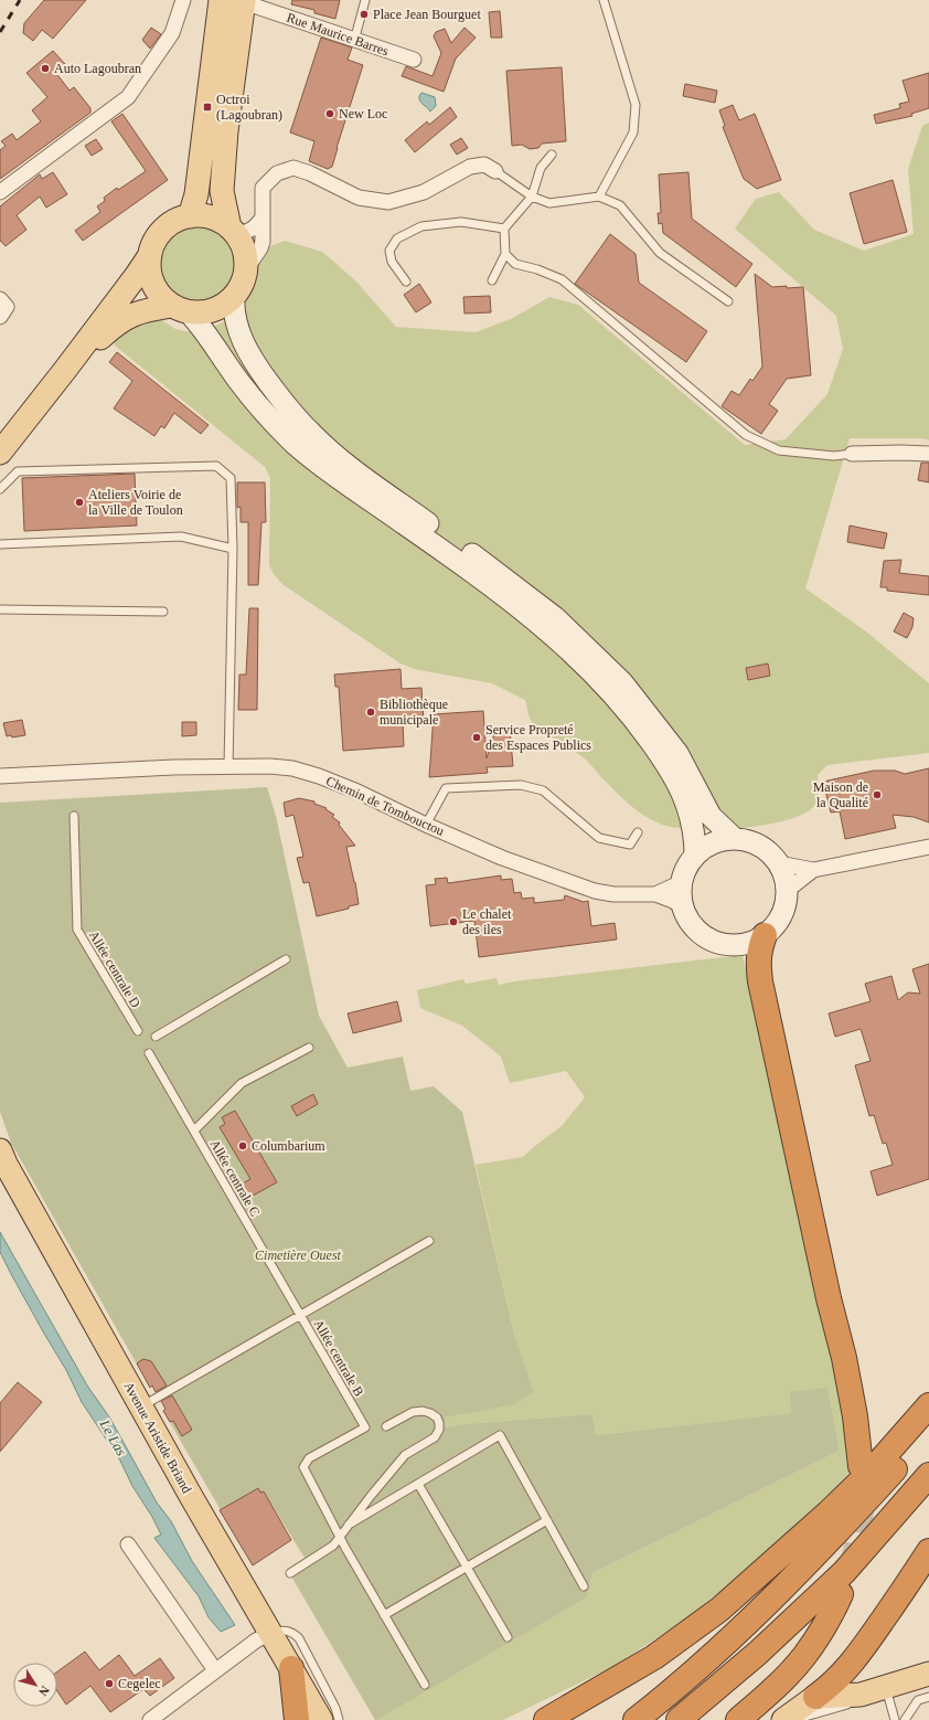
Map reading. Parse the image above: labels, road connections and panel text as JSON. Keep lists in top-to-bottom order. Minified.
{"streets":{"main road":["Avenue Aristide Briand"],"street":["Rue Maurice Barres","Chemin de Tombouctou"],"lane":["Allée centrale D","Allée centrale C","Allée centrale B"]},"crossings":[["Allée centrale C","Allée centrale B"]],"water":["Le Las"],"parks":["Cimetière Ouest"],"places":{"other":["Place Jean Bourguet","Auto Lagoubran","New Loc","Ateliers Voirie de la Ville de Toulon","Bibliothèque municipale","Service Propreté des Espaces Publics","Maison de la Qualité","Le chalet des iles","Columbarium","Cegelec"],"transit":["Octroi (Lagoubran)"]},"north":"bottom right"}
